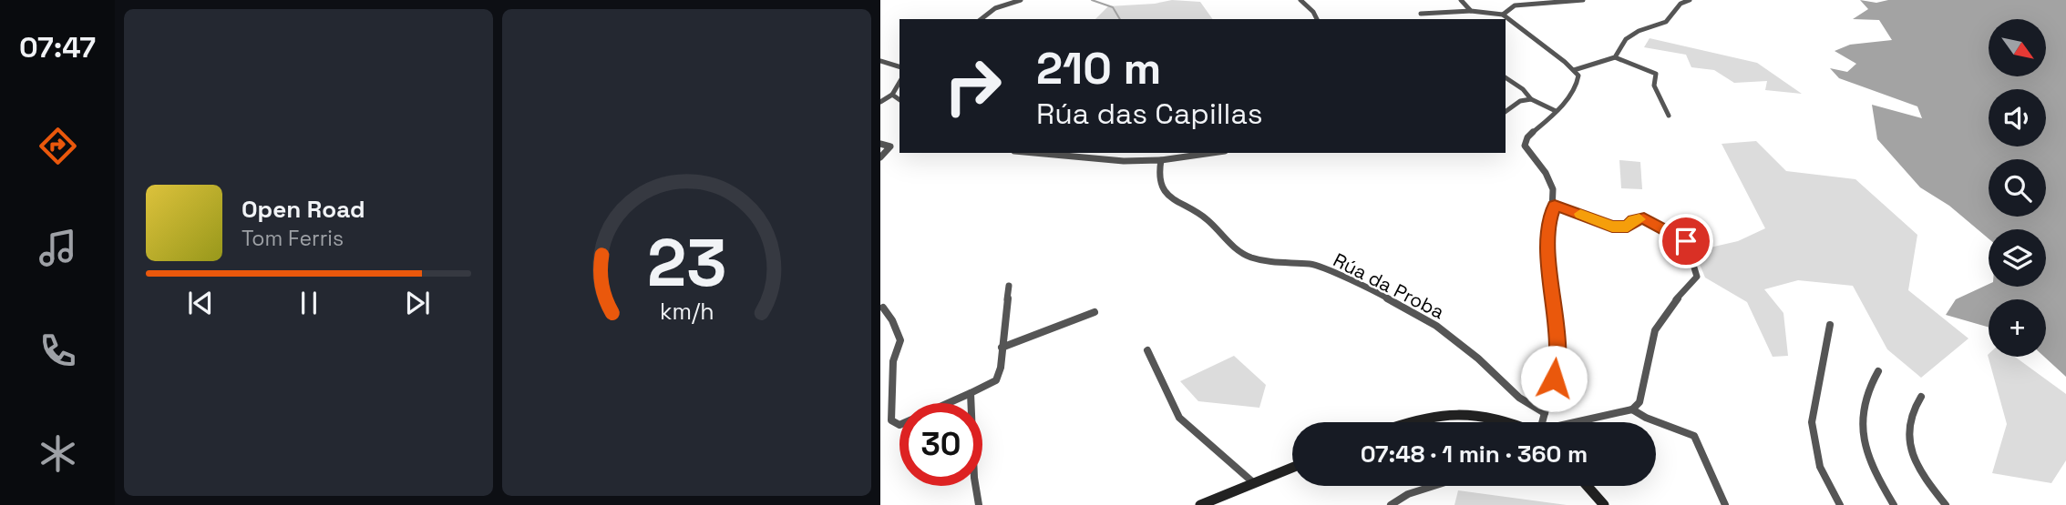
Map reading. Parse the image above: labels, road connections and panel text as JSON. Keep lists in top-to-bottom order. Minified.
{"streets":{"street":["Rúa da Proba"]},"north":"bottom right","page":{"tabs":"07:47","map_buttons":"+","turn":["210 m","Rúa das Capillas"],"song":["Open Road","Tom Ferris"],"limit":"30","trip":"07:48 · 1 min · 360 m","gauge":["23","km/h"]}}
